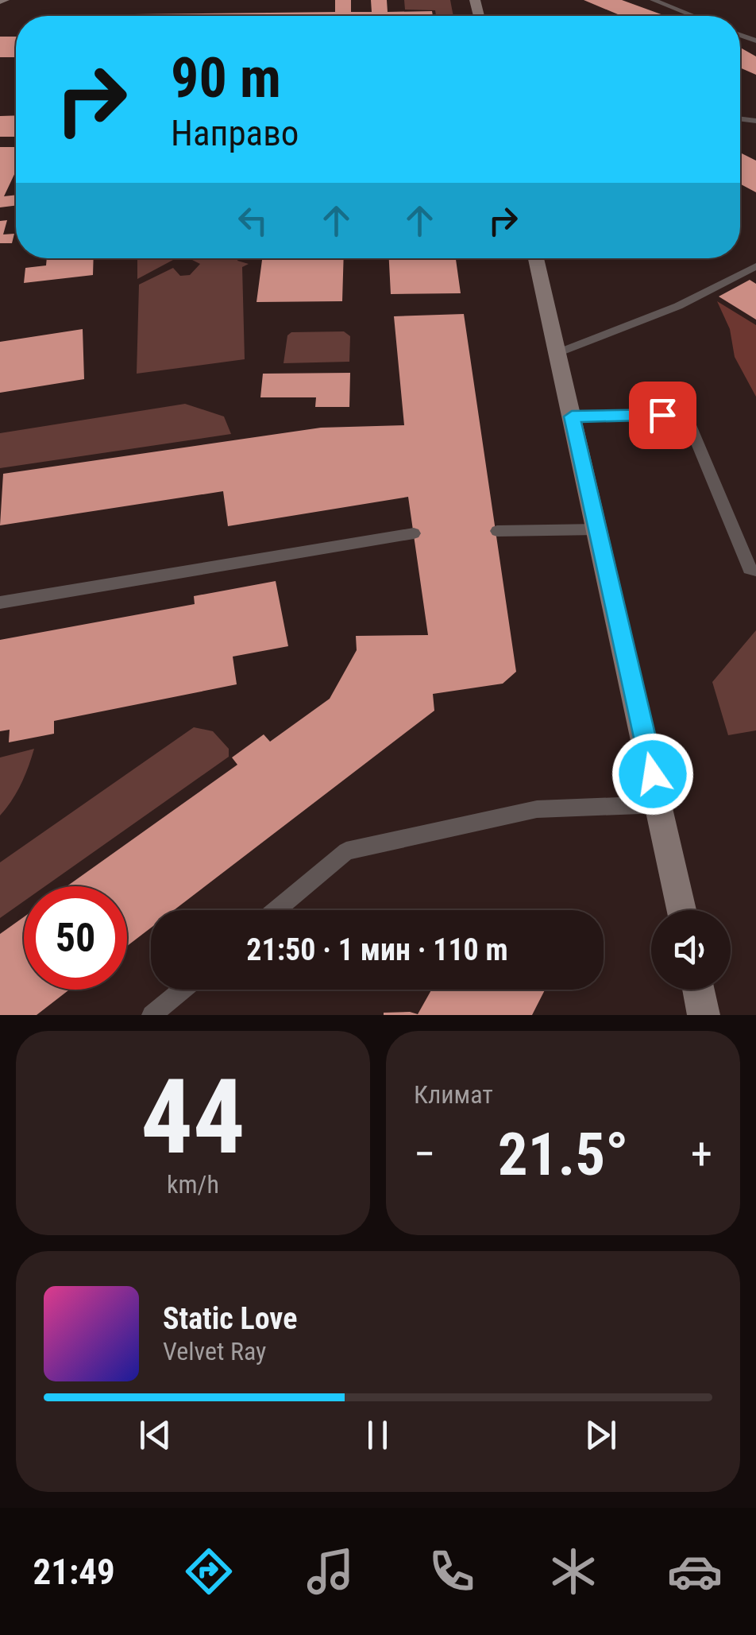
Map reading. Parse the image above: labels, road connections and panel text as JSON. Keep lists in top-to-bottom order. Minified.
{"page":{"turn":["90 m","Направо"],"limit":"50","trip":"21:50 · 1 мин · 110 m","tile":[["44","km/h"],"Климат"],"heat":["−","21.5°","+"],"song":["Static Love","Velvet Ray"],"tabs":"21:49"}}
